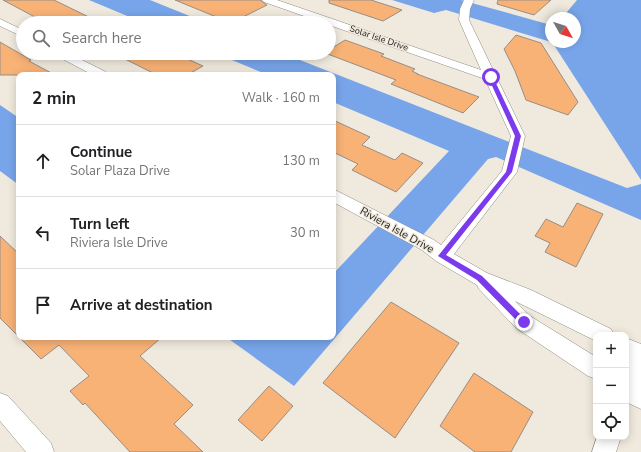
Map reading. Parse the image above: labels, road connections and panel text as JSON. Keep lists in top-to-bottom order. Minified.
{"streets":{"street":["Solar Isle Drive","Riviera Isle Drive"]},"north":"bottom right","page":{"search":"Search here","heading":["2 min","Walk · 160 m"],"list":[["Continue","Solar Plaza Drive","130 m"],["Turn left","Riviera Isle Drive","30 m"],"Arrive at destination"],"map_buttons":["+","−"]}}
